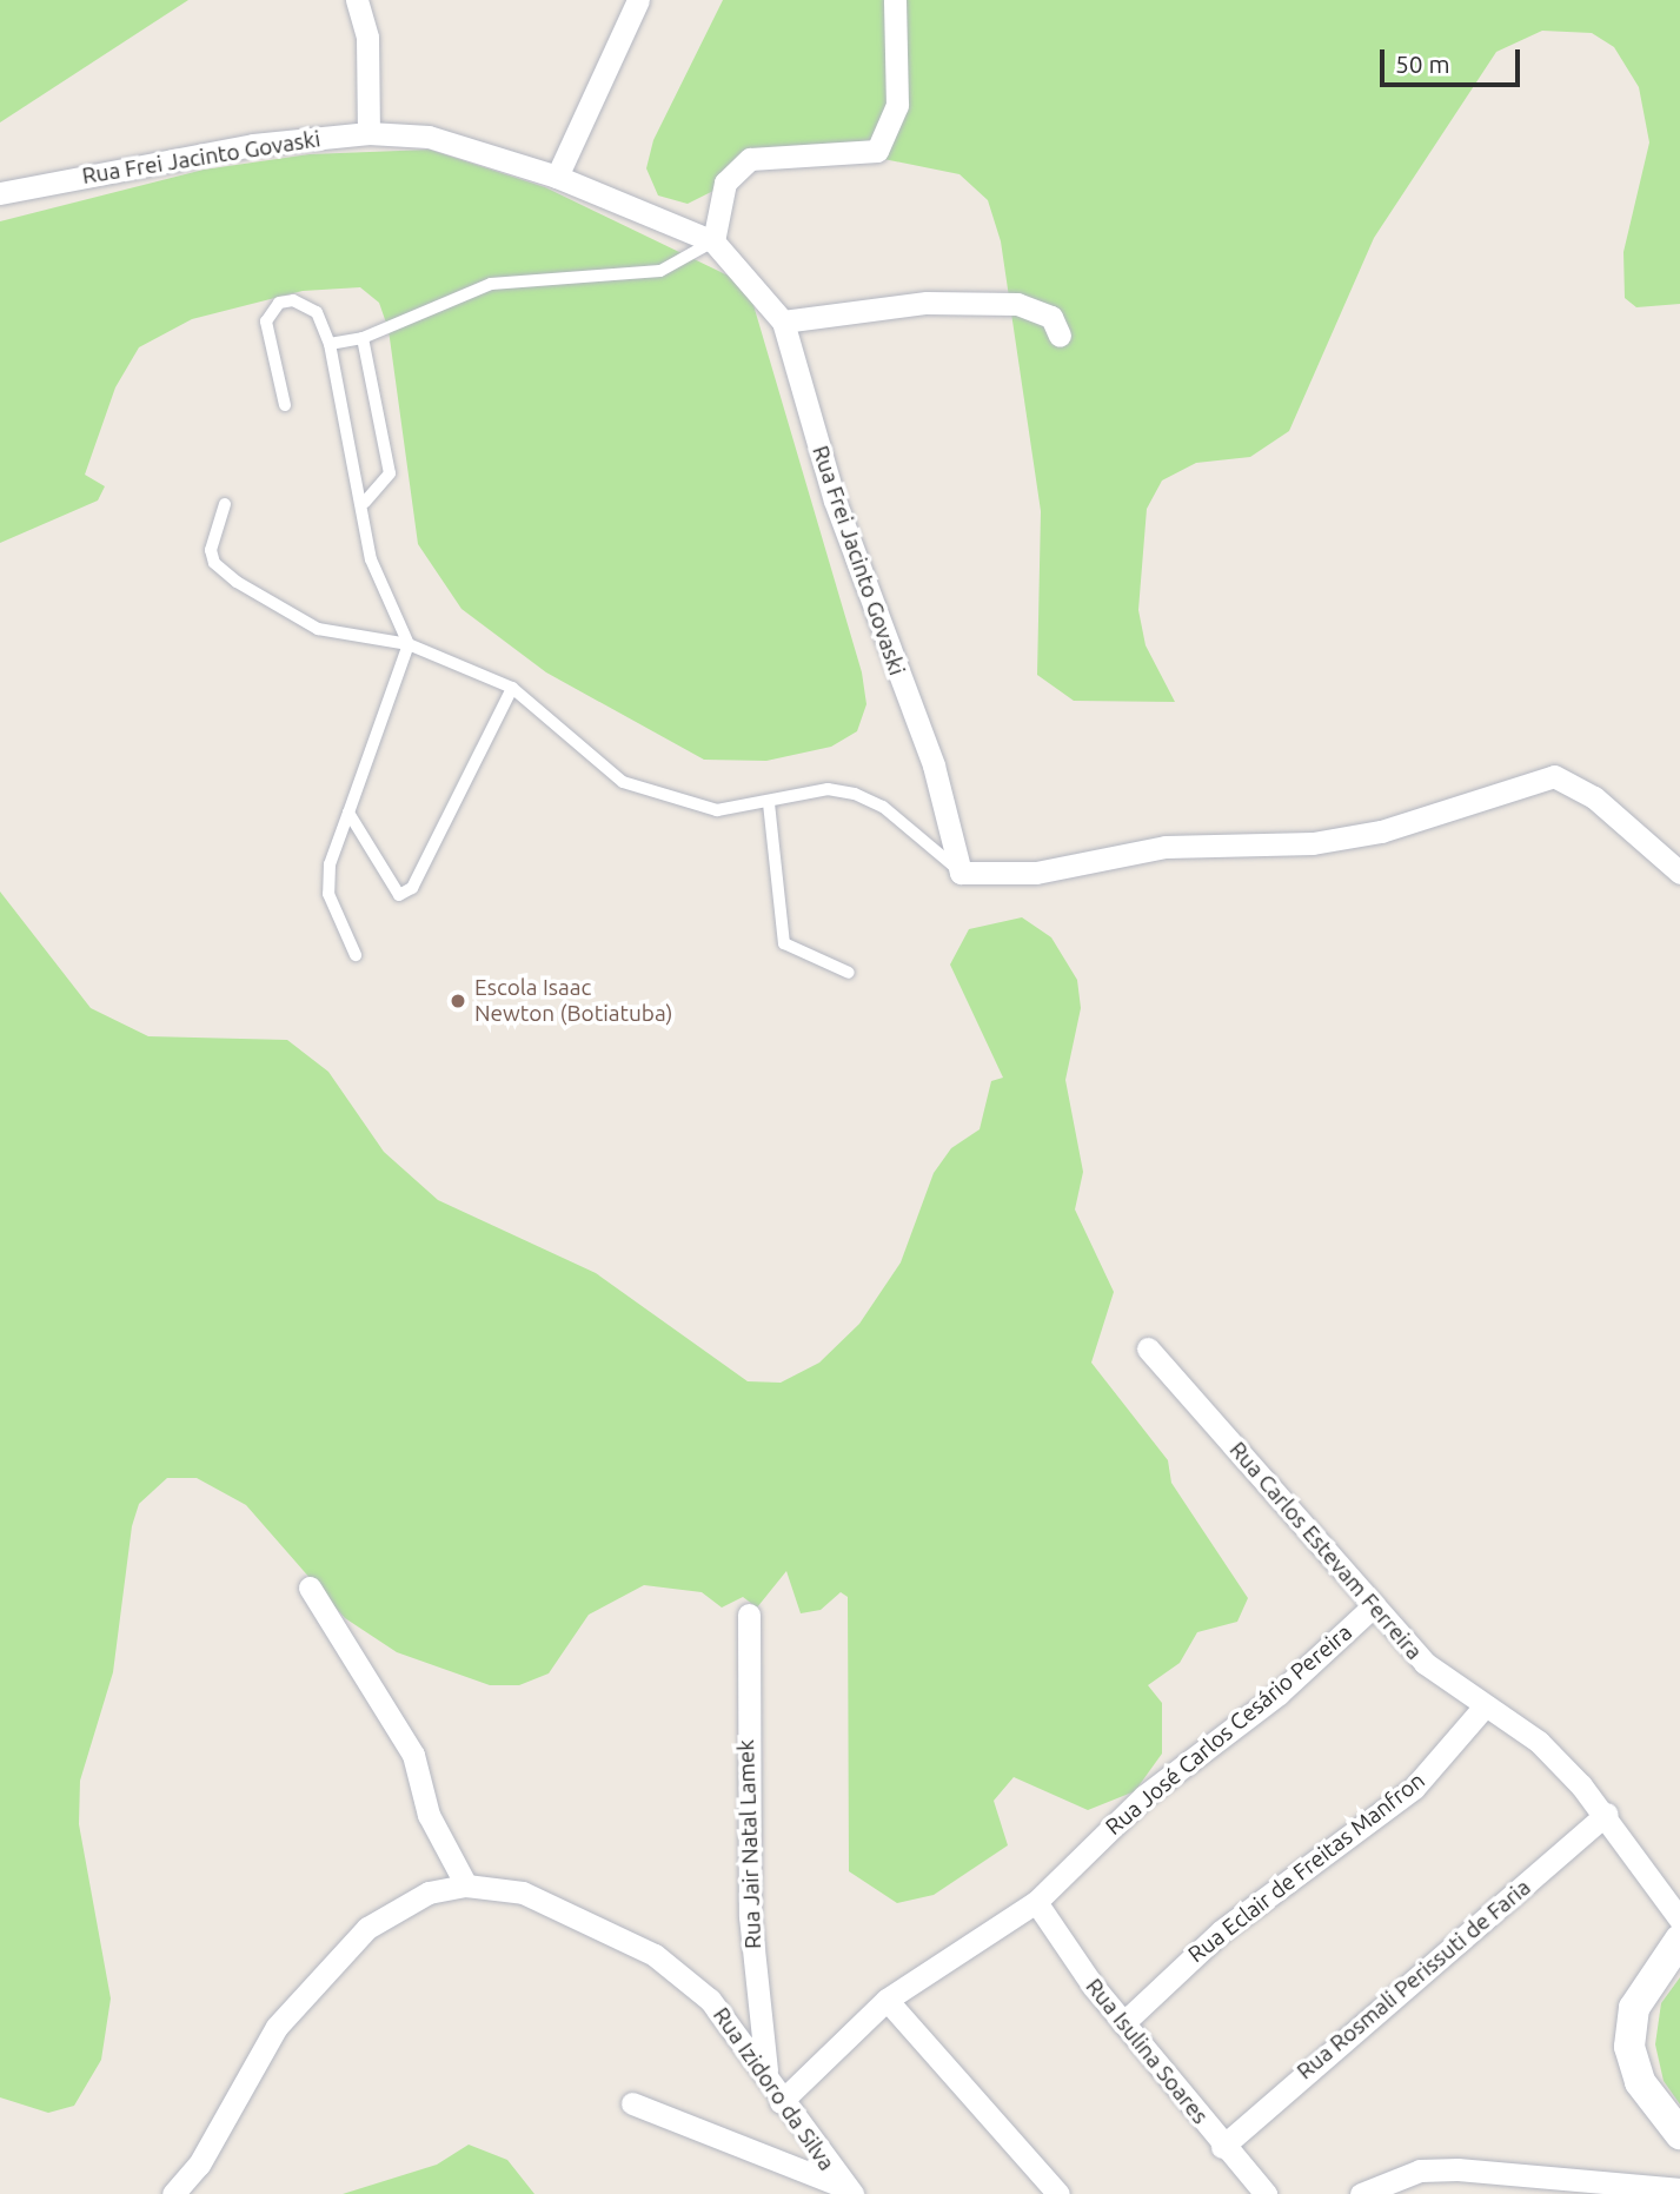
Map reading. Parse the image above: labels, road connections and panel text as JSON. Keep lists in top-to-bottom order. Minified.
{"streets":{"street":["Rua Frei Jacinto Govaski","Rua Carlos Estevam Ferreira","Rua José Carlos Cesário Pereira","Rua Jair Natal Lamek","Rua Eclair de Freitas Manfron","Rua Rosmali Perissuti de Faria","Rua Isulina Soares","Rua Izidoro da Silva"]},"crossings":[["Rua Carlos Estevam Ferreira","Rua José Carlos Cesário Pereira"],["Rua Carlos Estevam Ferreira","Rua Eclair de Freitas Manfron"],["Rua Carlos Estevam Ferreira","Rua Rosmali Perissuti de Faria"],["Rua José Carlos Cesário Pereira","Rua Isulina Soares"],["Rua José Carlos Cesário Pereira","Rua Izidoro da Silva"],["Rua Jair Natal Lamek","Rua Izidoro da Silva"],["Rua Eclair de Freitas Manfron","Rua Isulina Soares"],["Rua Rosmali Perissuti de Faria","Rua Isulina Soares"]],"places":["Escola Isaac Newton (Botiatuba)"],"scale_bar":"50 m"}
